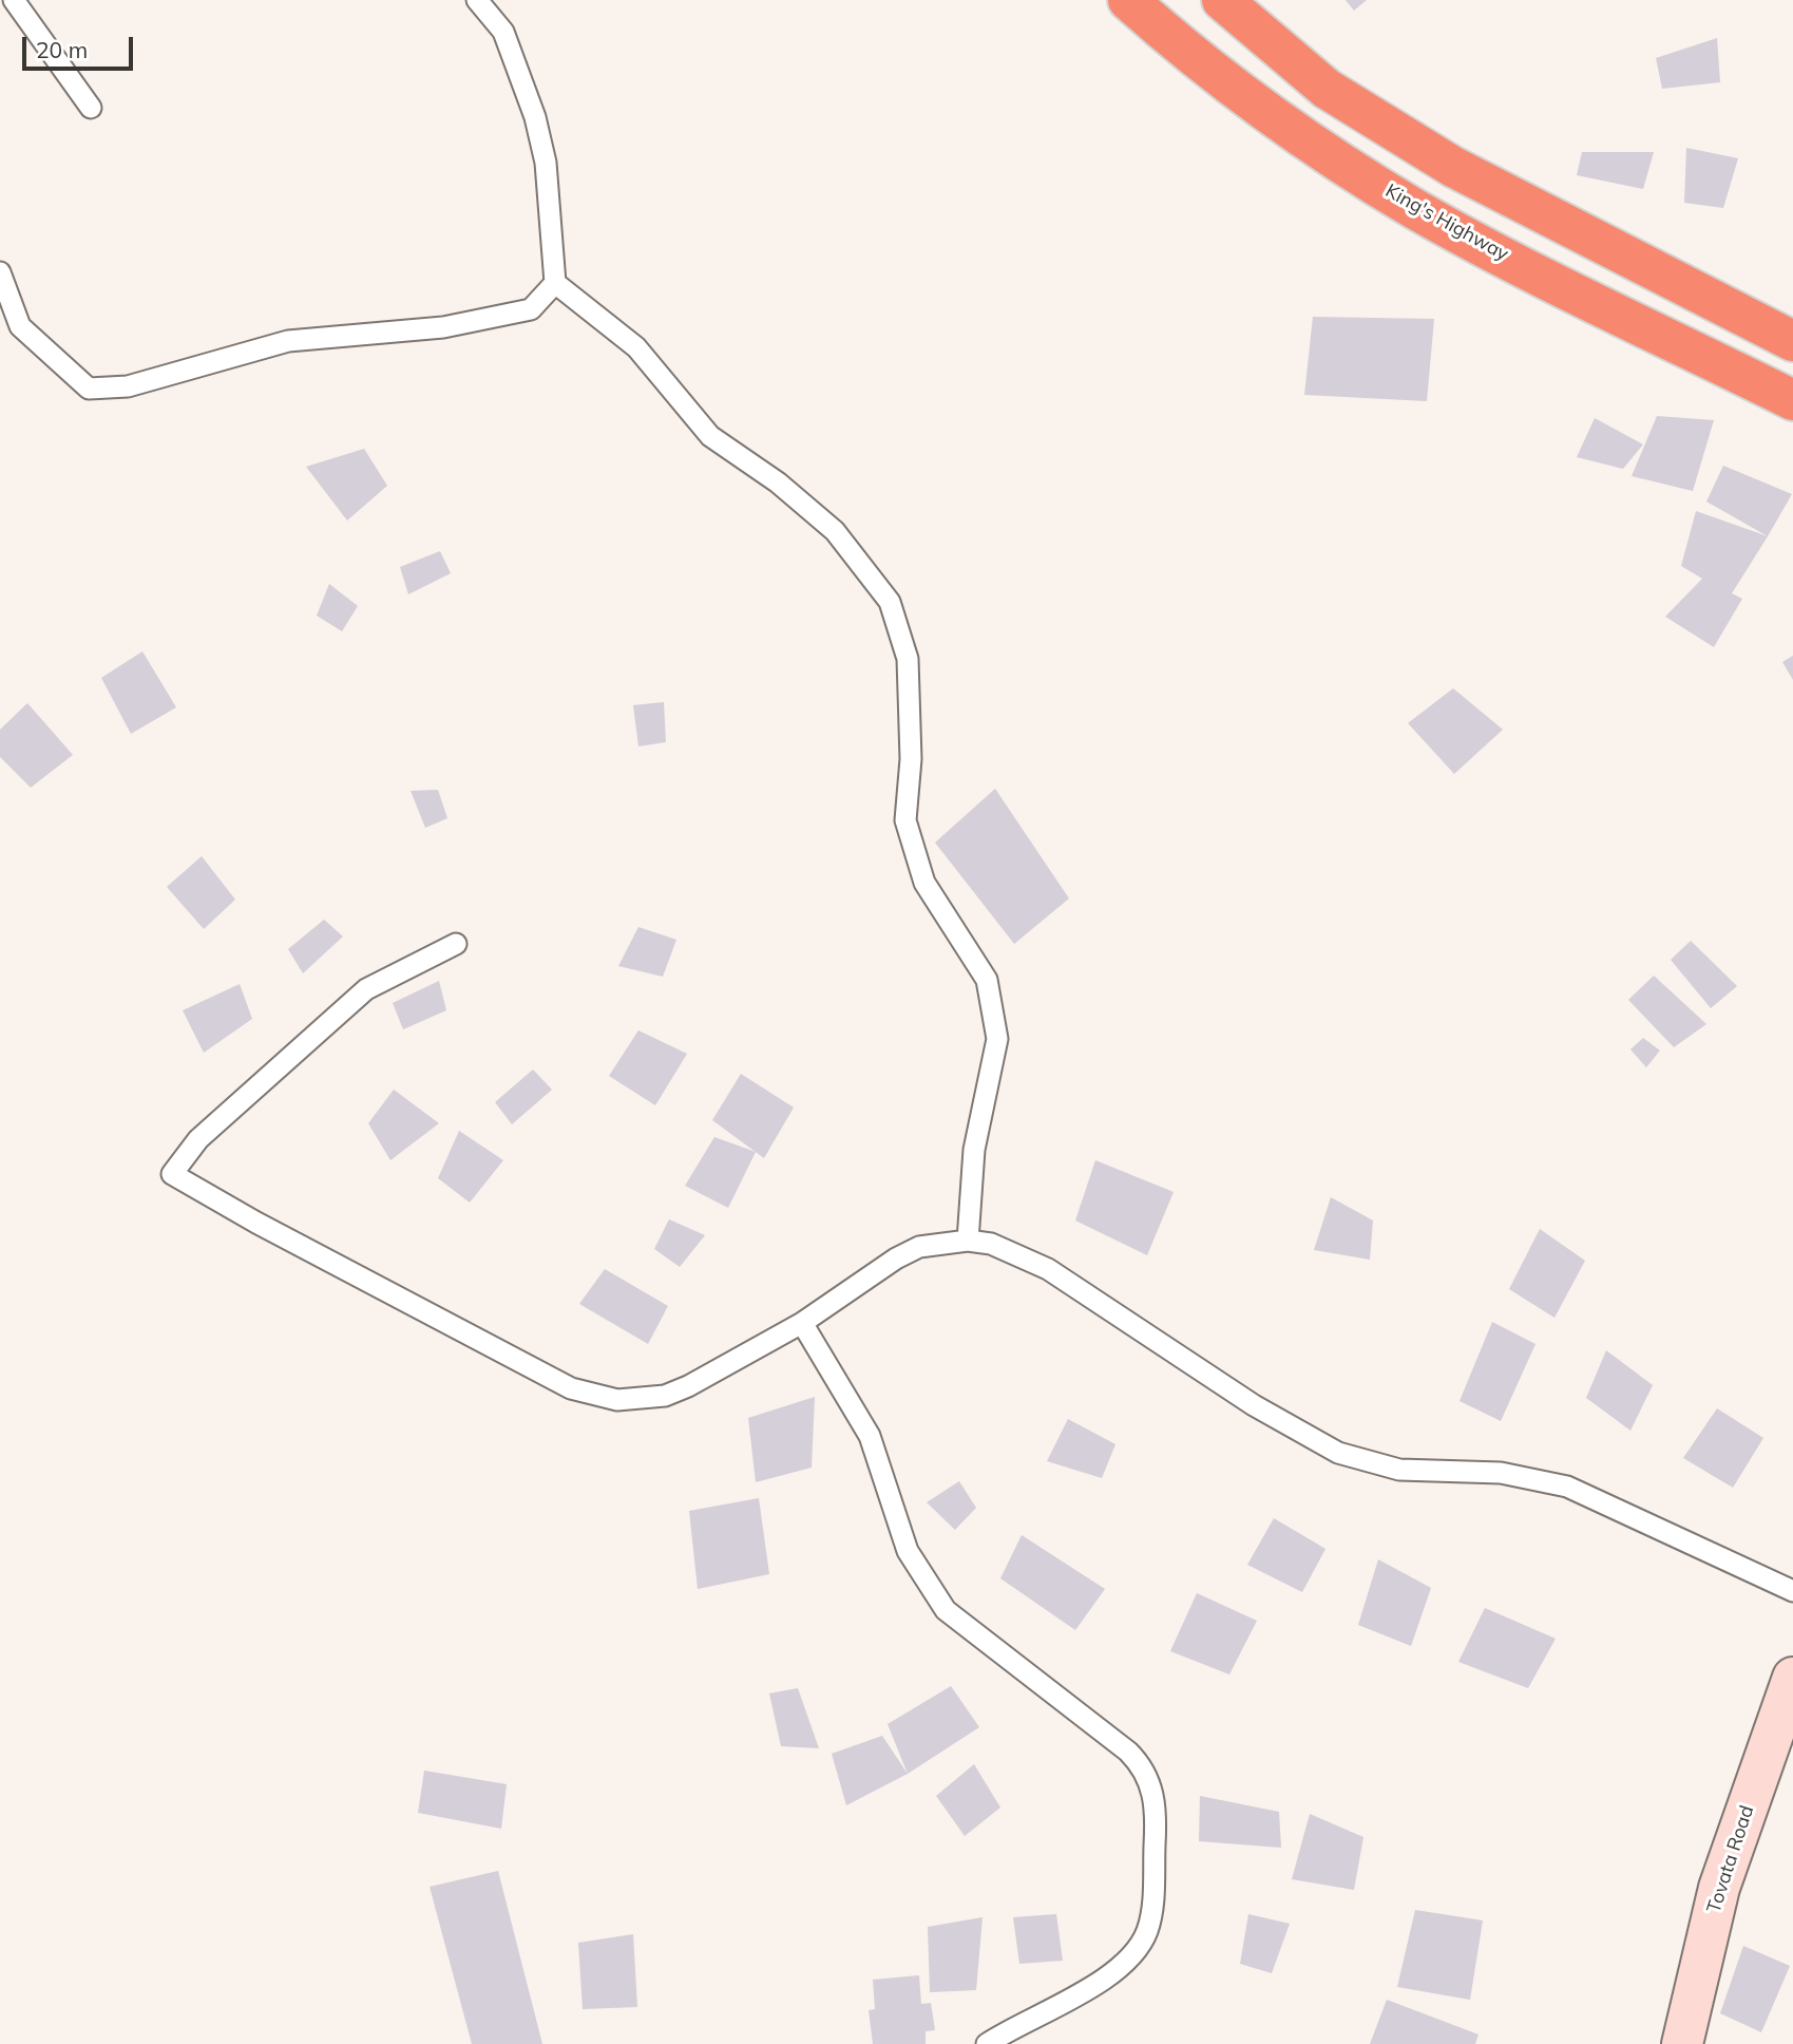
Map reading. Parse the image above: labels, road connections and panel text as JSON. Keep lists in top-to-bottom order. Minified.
{"streets":{"highway":["King's Highway"],"street":["Tovata Road"]},"scale_bar":"20 m"}
